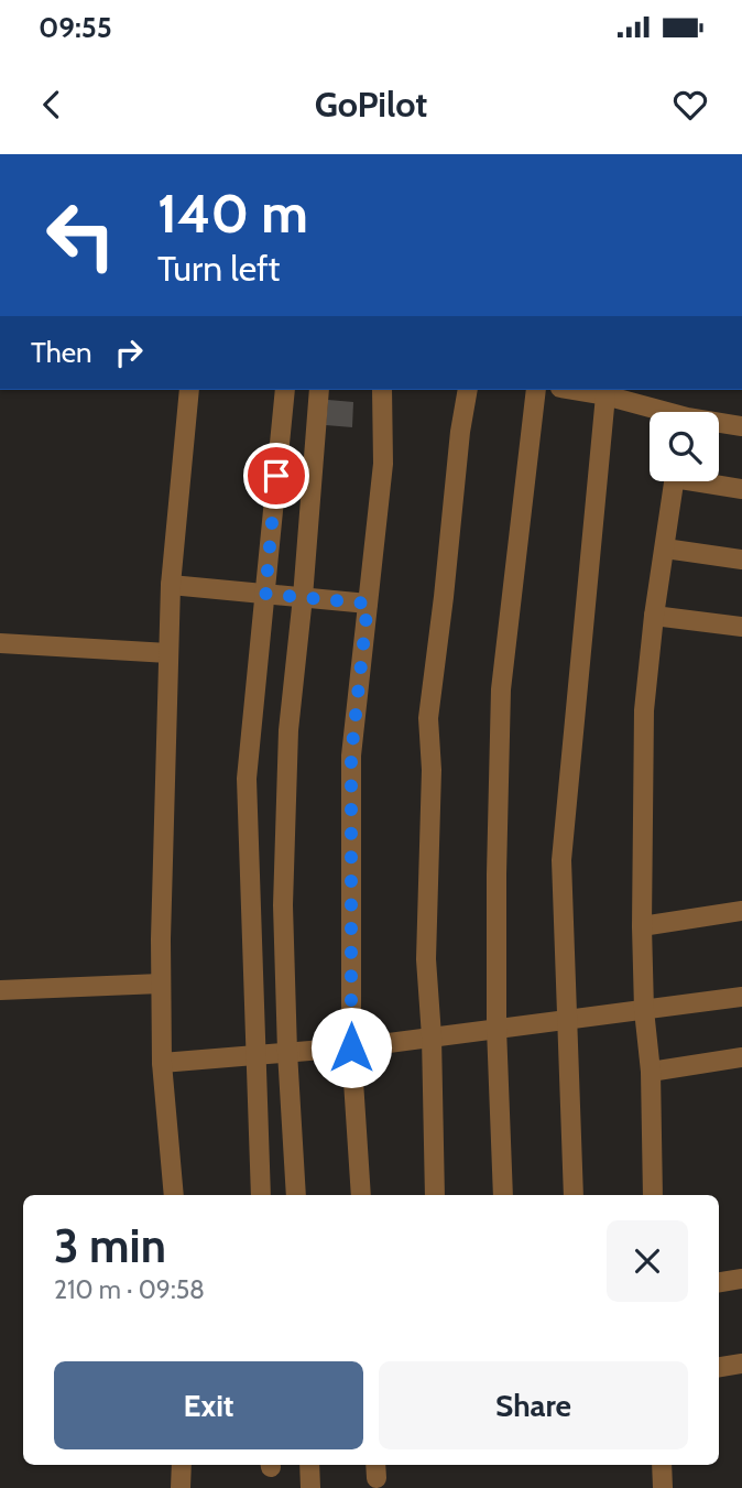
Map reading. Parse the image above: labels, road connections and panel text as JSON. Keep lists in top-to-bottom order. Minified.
{"page":{"status":"09:55","header":"GoPilot","turn":["140 m","Turn left"],"then":"Then","heading":["3 min","210 m · 09:58"],"buttons":["Exit","Share"]}}
